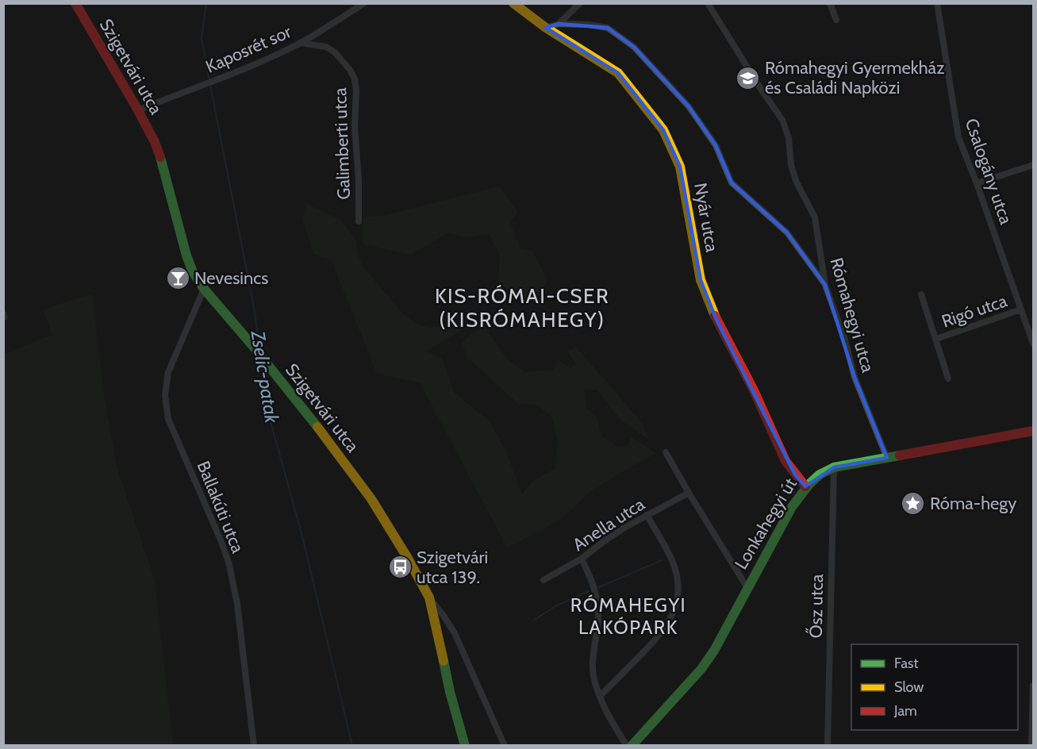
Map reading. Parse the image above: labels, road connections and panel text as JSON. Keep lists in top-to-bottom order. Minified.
{"streets":{"street":["Kaposrét sor","Szigetvári utca","Galimberti utca","Csalogány utca","Nyár utca","Rigó utca","Rómahegyi utca","Ballakúti utca","Lonkahegyi út","Anella utca","Ősz utca"]},"crossings":[["Kaposrét sor","Szigetvári utca"],["Kaposrét sor","Galimberti utca"],["Szigetvári utca","Ballakúti utca"],["Csalogány utca","Rigó utca"],["Nyár utca","Lonkahegyi út"],["Rómahegyi utca","Lonkahegyi út"],["Lonkahegyi út","Ősz utca"]],"districts":["KIS-RÓMAI-CSER (KISRÓMAHEGY)","RÓMAHEGYI LAKÓPARK"],"water":["Zselic-patak"],"places":{"school or university":["Rómahegyi Gyermekház és Családi Napközi"],"bar":["Nevesincs"],"place":["Róma-hegy"],"bus stop":["Szigetvári utca 139."]},"legend":["Fast","Slow","Jam"]}
